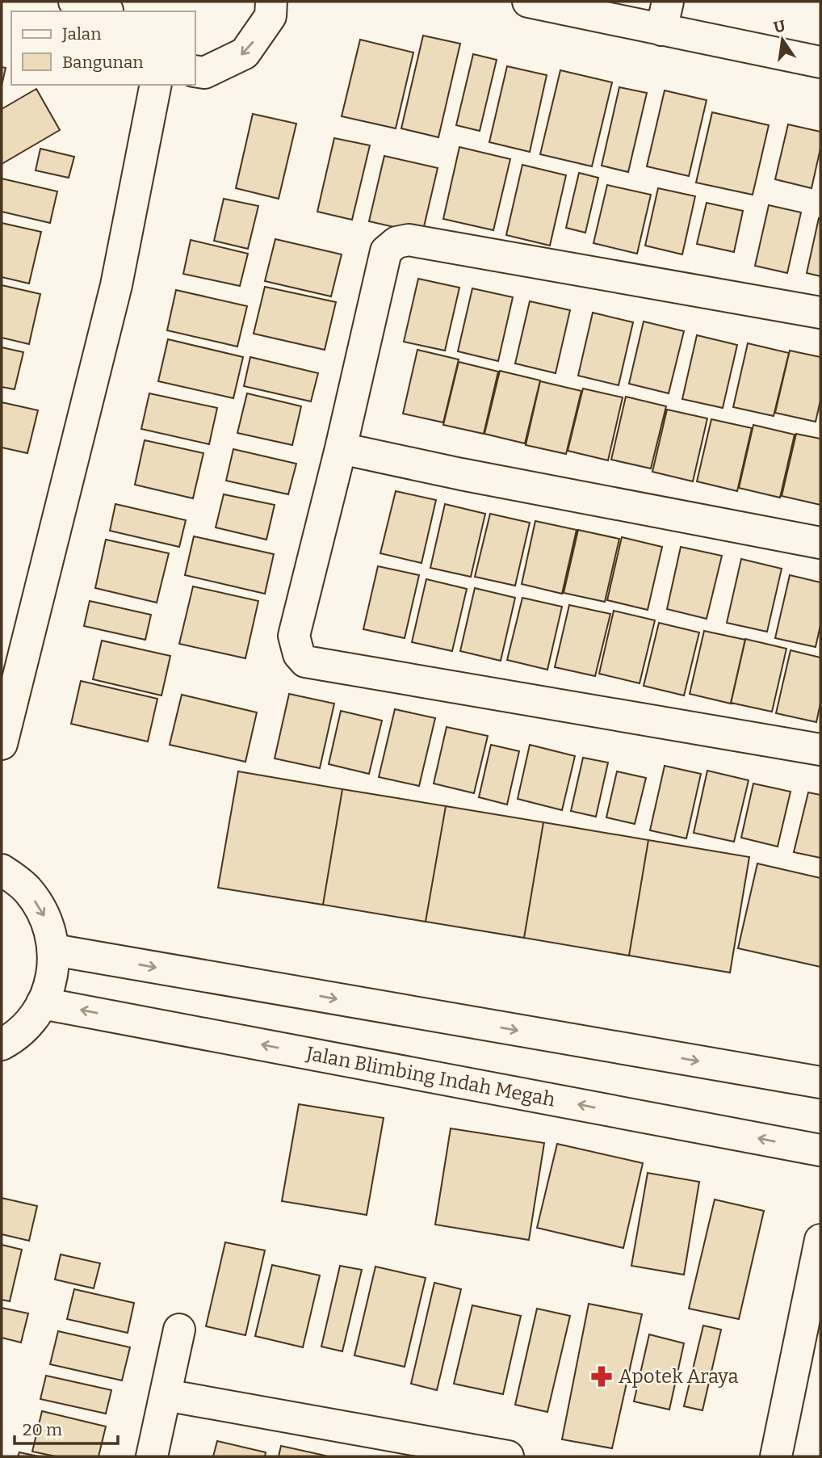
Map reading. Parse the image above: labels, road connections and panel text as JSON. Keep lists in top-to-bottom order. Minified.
{"streets":{"street":["Jalan Blimbing Indah Megah"]},"places":{"pharmacy":["Apotek Araya"]},"legend":["Jalan","Bangunan"],"scale_bar":"20 m","north":"top"}
